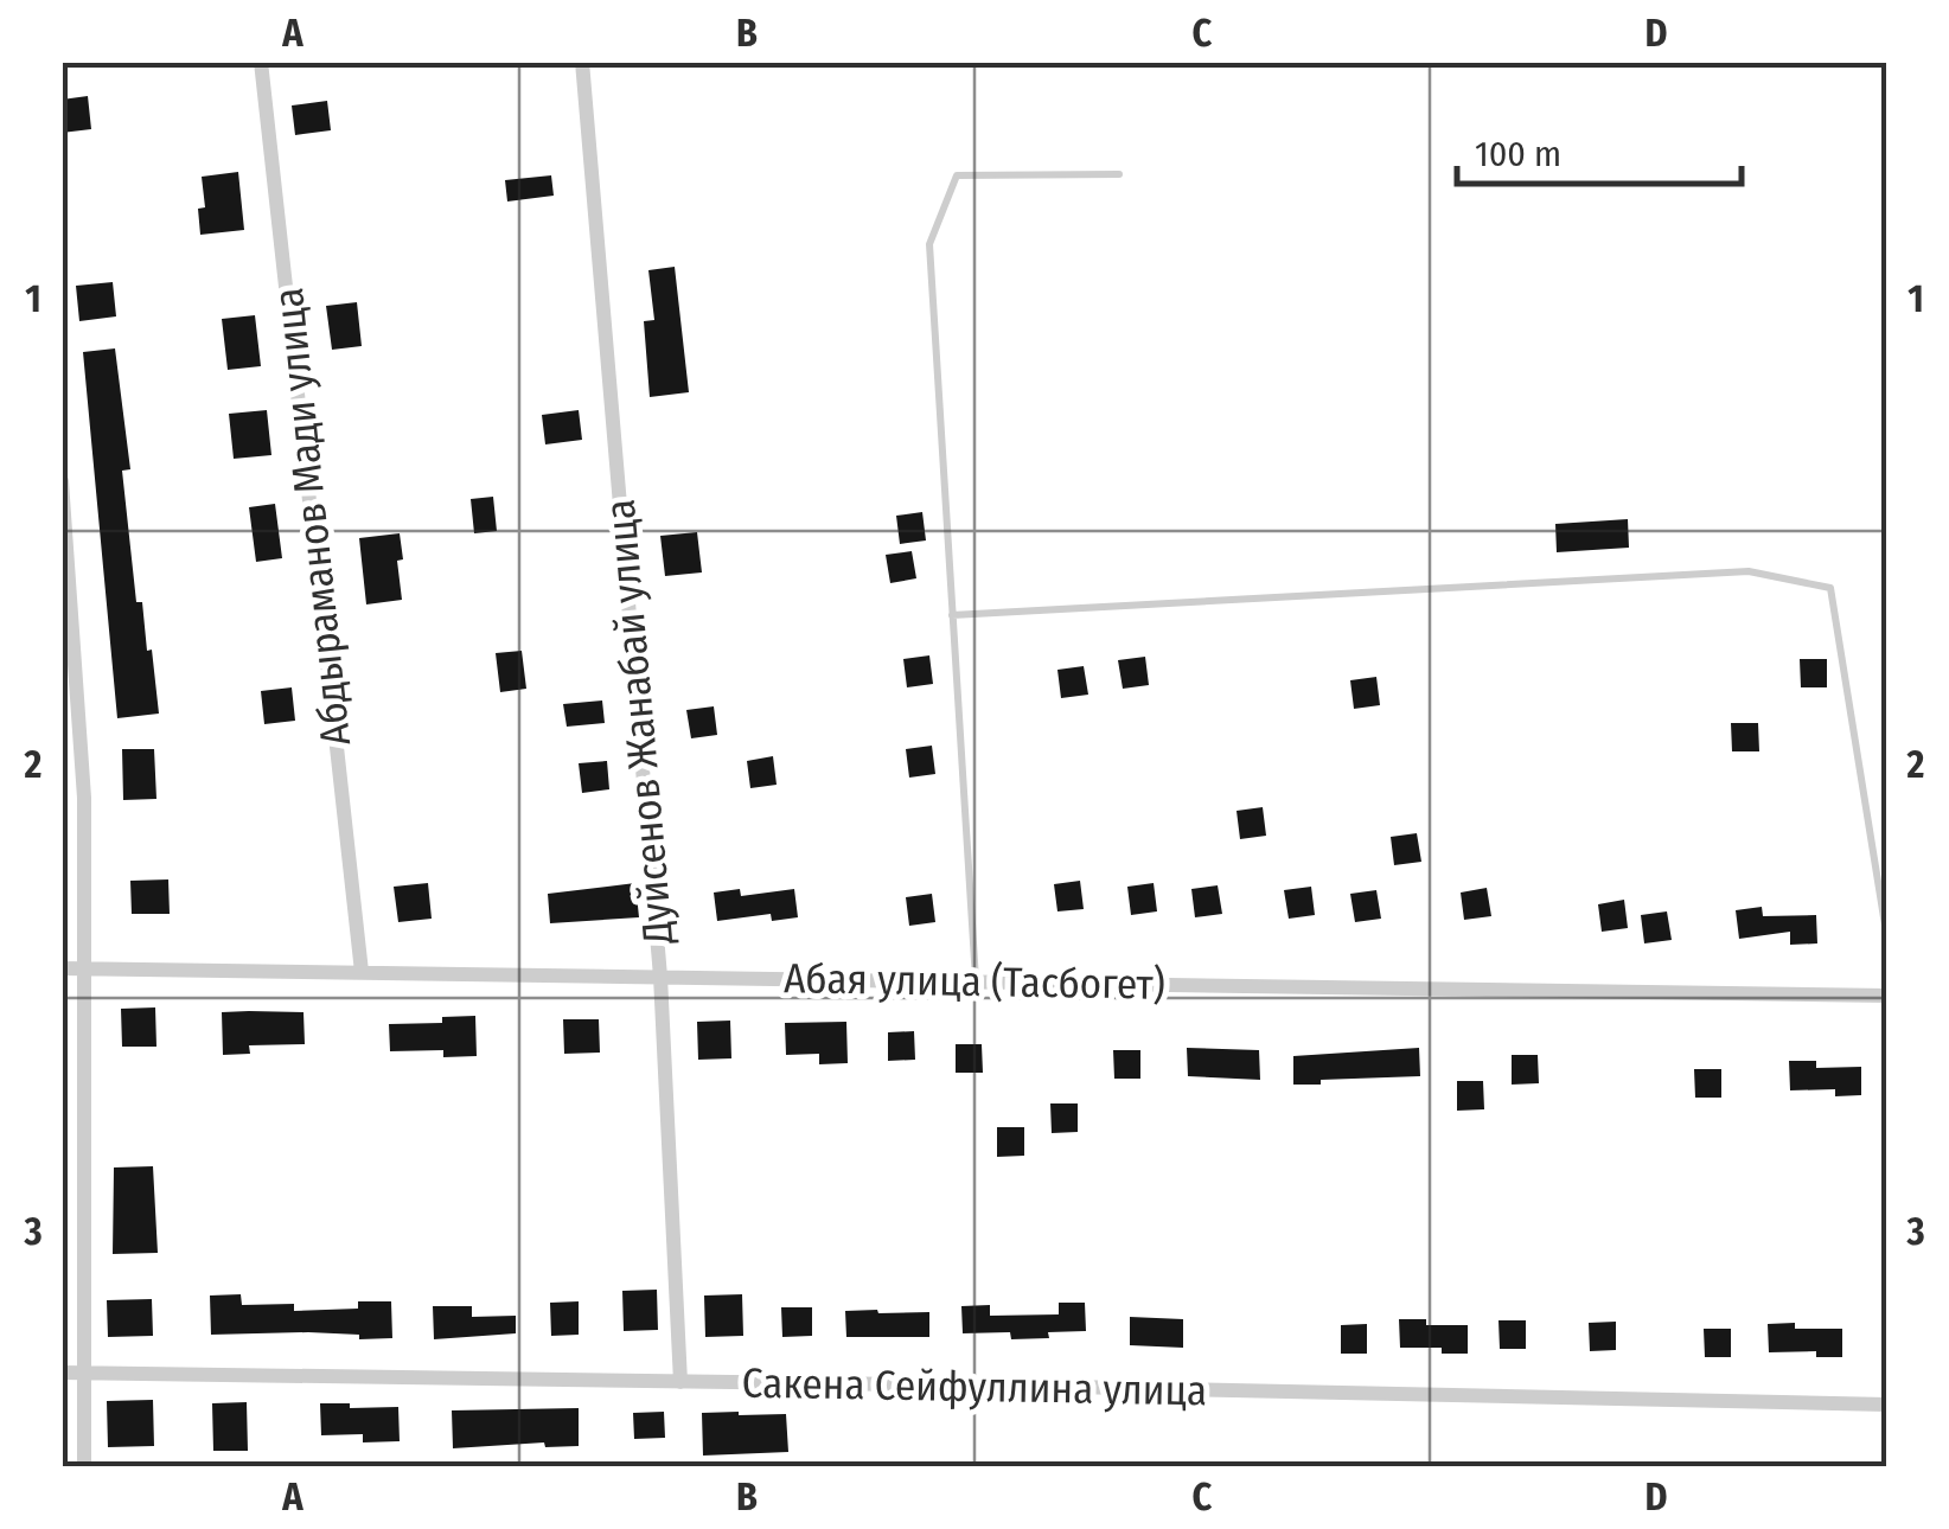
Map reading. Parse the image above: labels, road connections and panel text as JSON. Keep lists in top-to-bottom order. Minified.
{"streets":{"street":["Абдыраманов Мади улица","Дуйсенов Жанабай улица","Абая улица (Тасбогет)","Сакена Сейфуллина улица"]},"crossings":[["Абдыраманов Мади улица","Абая улица (Тасбогет)"],["Дуйсенов Жанабай улица","Абая улица (Тасбогет)"],["Дуйсенов Жанабай улица","Сакена Сейфуллина улица"]],"scale_bar":"100 m","grid":{"columns":["A","B","C","D"],"rows":["1","2","3"]}}
